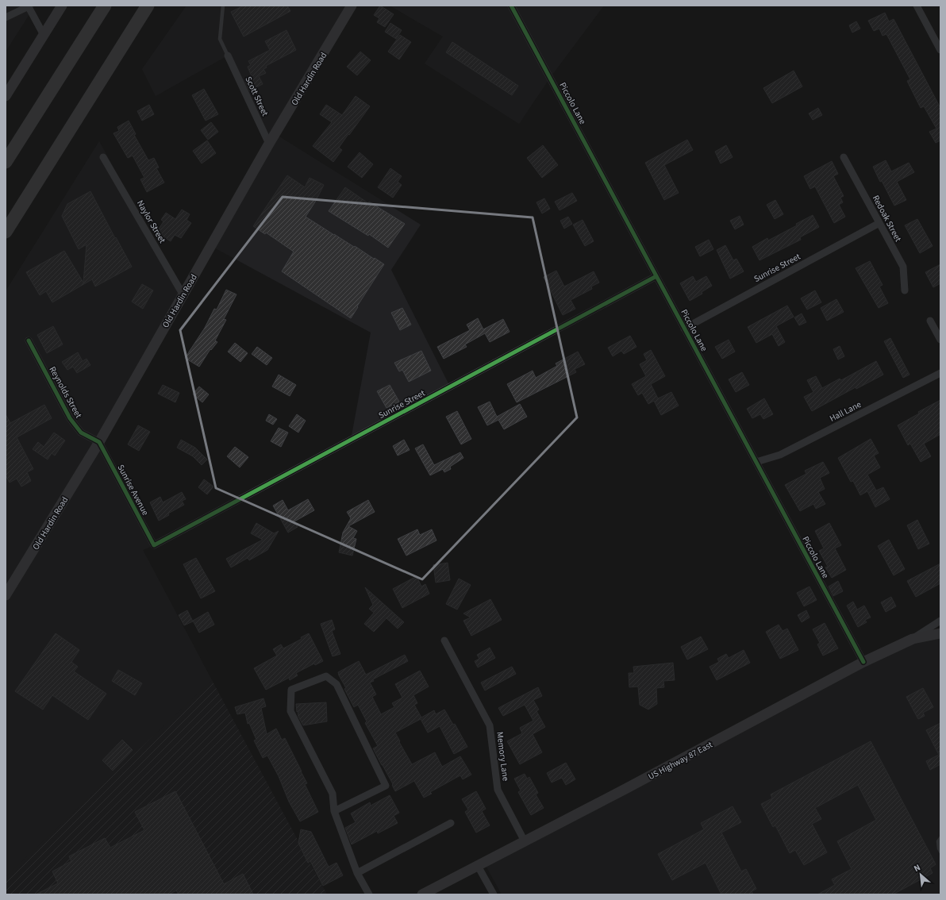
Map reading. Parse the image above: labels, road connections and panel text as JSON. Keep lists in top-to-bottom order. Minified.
{"streets":{"street":["Old Hardin Road","Scott Street","Piccolo Lane","Redoak Street","Naylor Street","Sunrise Street","Reynolds Street","Hall Lane","Sunrise Avenue","Memory Lane","US Highway 87 East"]},"crossings":[["Old Hardin Road","Scott Street"],["Old Hardin Road","Naylor Street"],["Old Hardin Road","Reynolds Street"],["Old Hardin Road","Sunrise Avenue"],["Piccolo Lane","Sunrise Street"],["Piccolo Lane","Hall Lane"],["Piccolo Lane","US Highway 87 East"],["Redoak Street","Sunrise Street"],["Sunrise Street","Sunrise Avenue"],["Reynolds Street","Sunrise Avenue"],["Memory Lane","US Highway 87 East"]],"north":"top left"}
